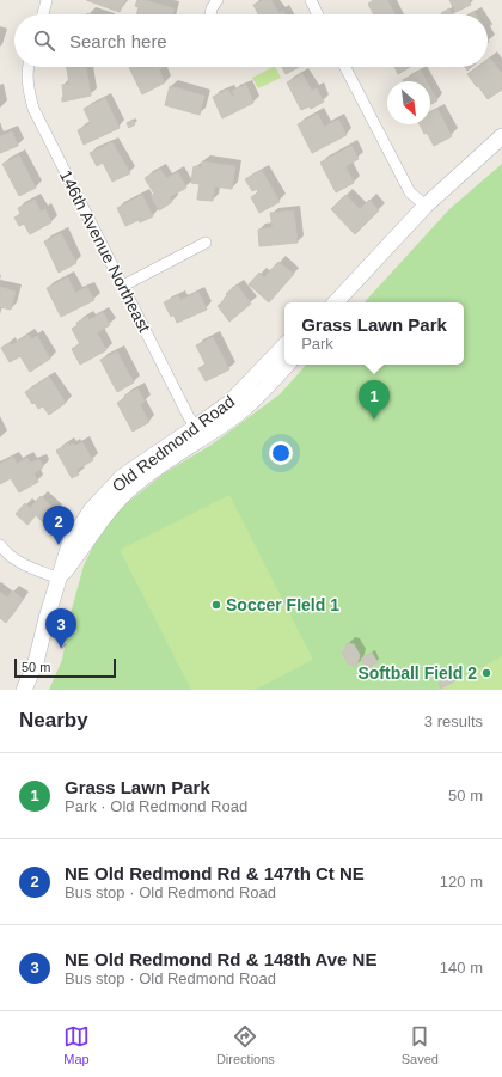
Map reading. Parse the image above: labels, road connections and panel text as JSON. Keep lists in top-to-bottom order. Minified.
{"streets":{"main road":["Old Redmond Road"],"street":["146th Avenue Northeast"]},"crossings":[["146th Avenue Northeast","Old Redmond Road"]],"places":["Soccer FIeld 1","Softball Field 2"],"scale_bar":"50 m","north":"bottom right","page":{"search":"Search here","popup":["Grass Lawn Park","Park"],"pins":["1","2","3"],"scale":"50 m","heading":["Nearby","3 results"],"list":[{"mark":"1","name":"Grass Lawn Park","note":"Park · Old Redmond Road","value":"50 m"},{"mark":"2","name":"NE Old Redmond Rd & 147th Ct NE","note":"Bus stop · Old Redmond Road","value":"120 m"},{"mark":"3","name":"NE Old Redmond Rd & 148th Ave NE","note":"Bus stop · Old Redmond Road","value":"140 m"}],"nav":["Map","Directions","Saved"]}}
